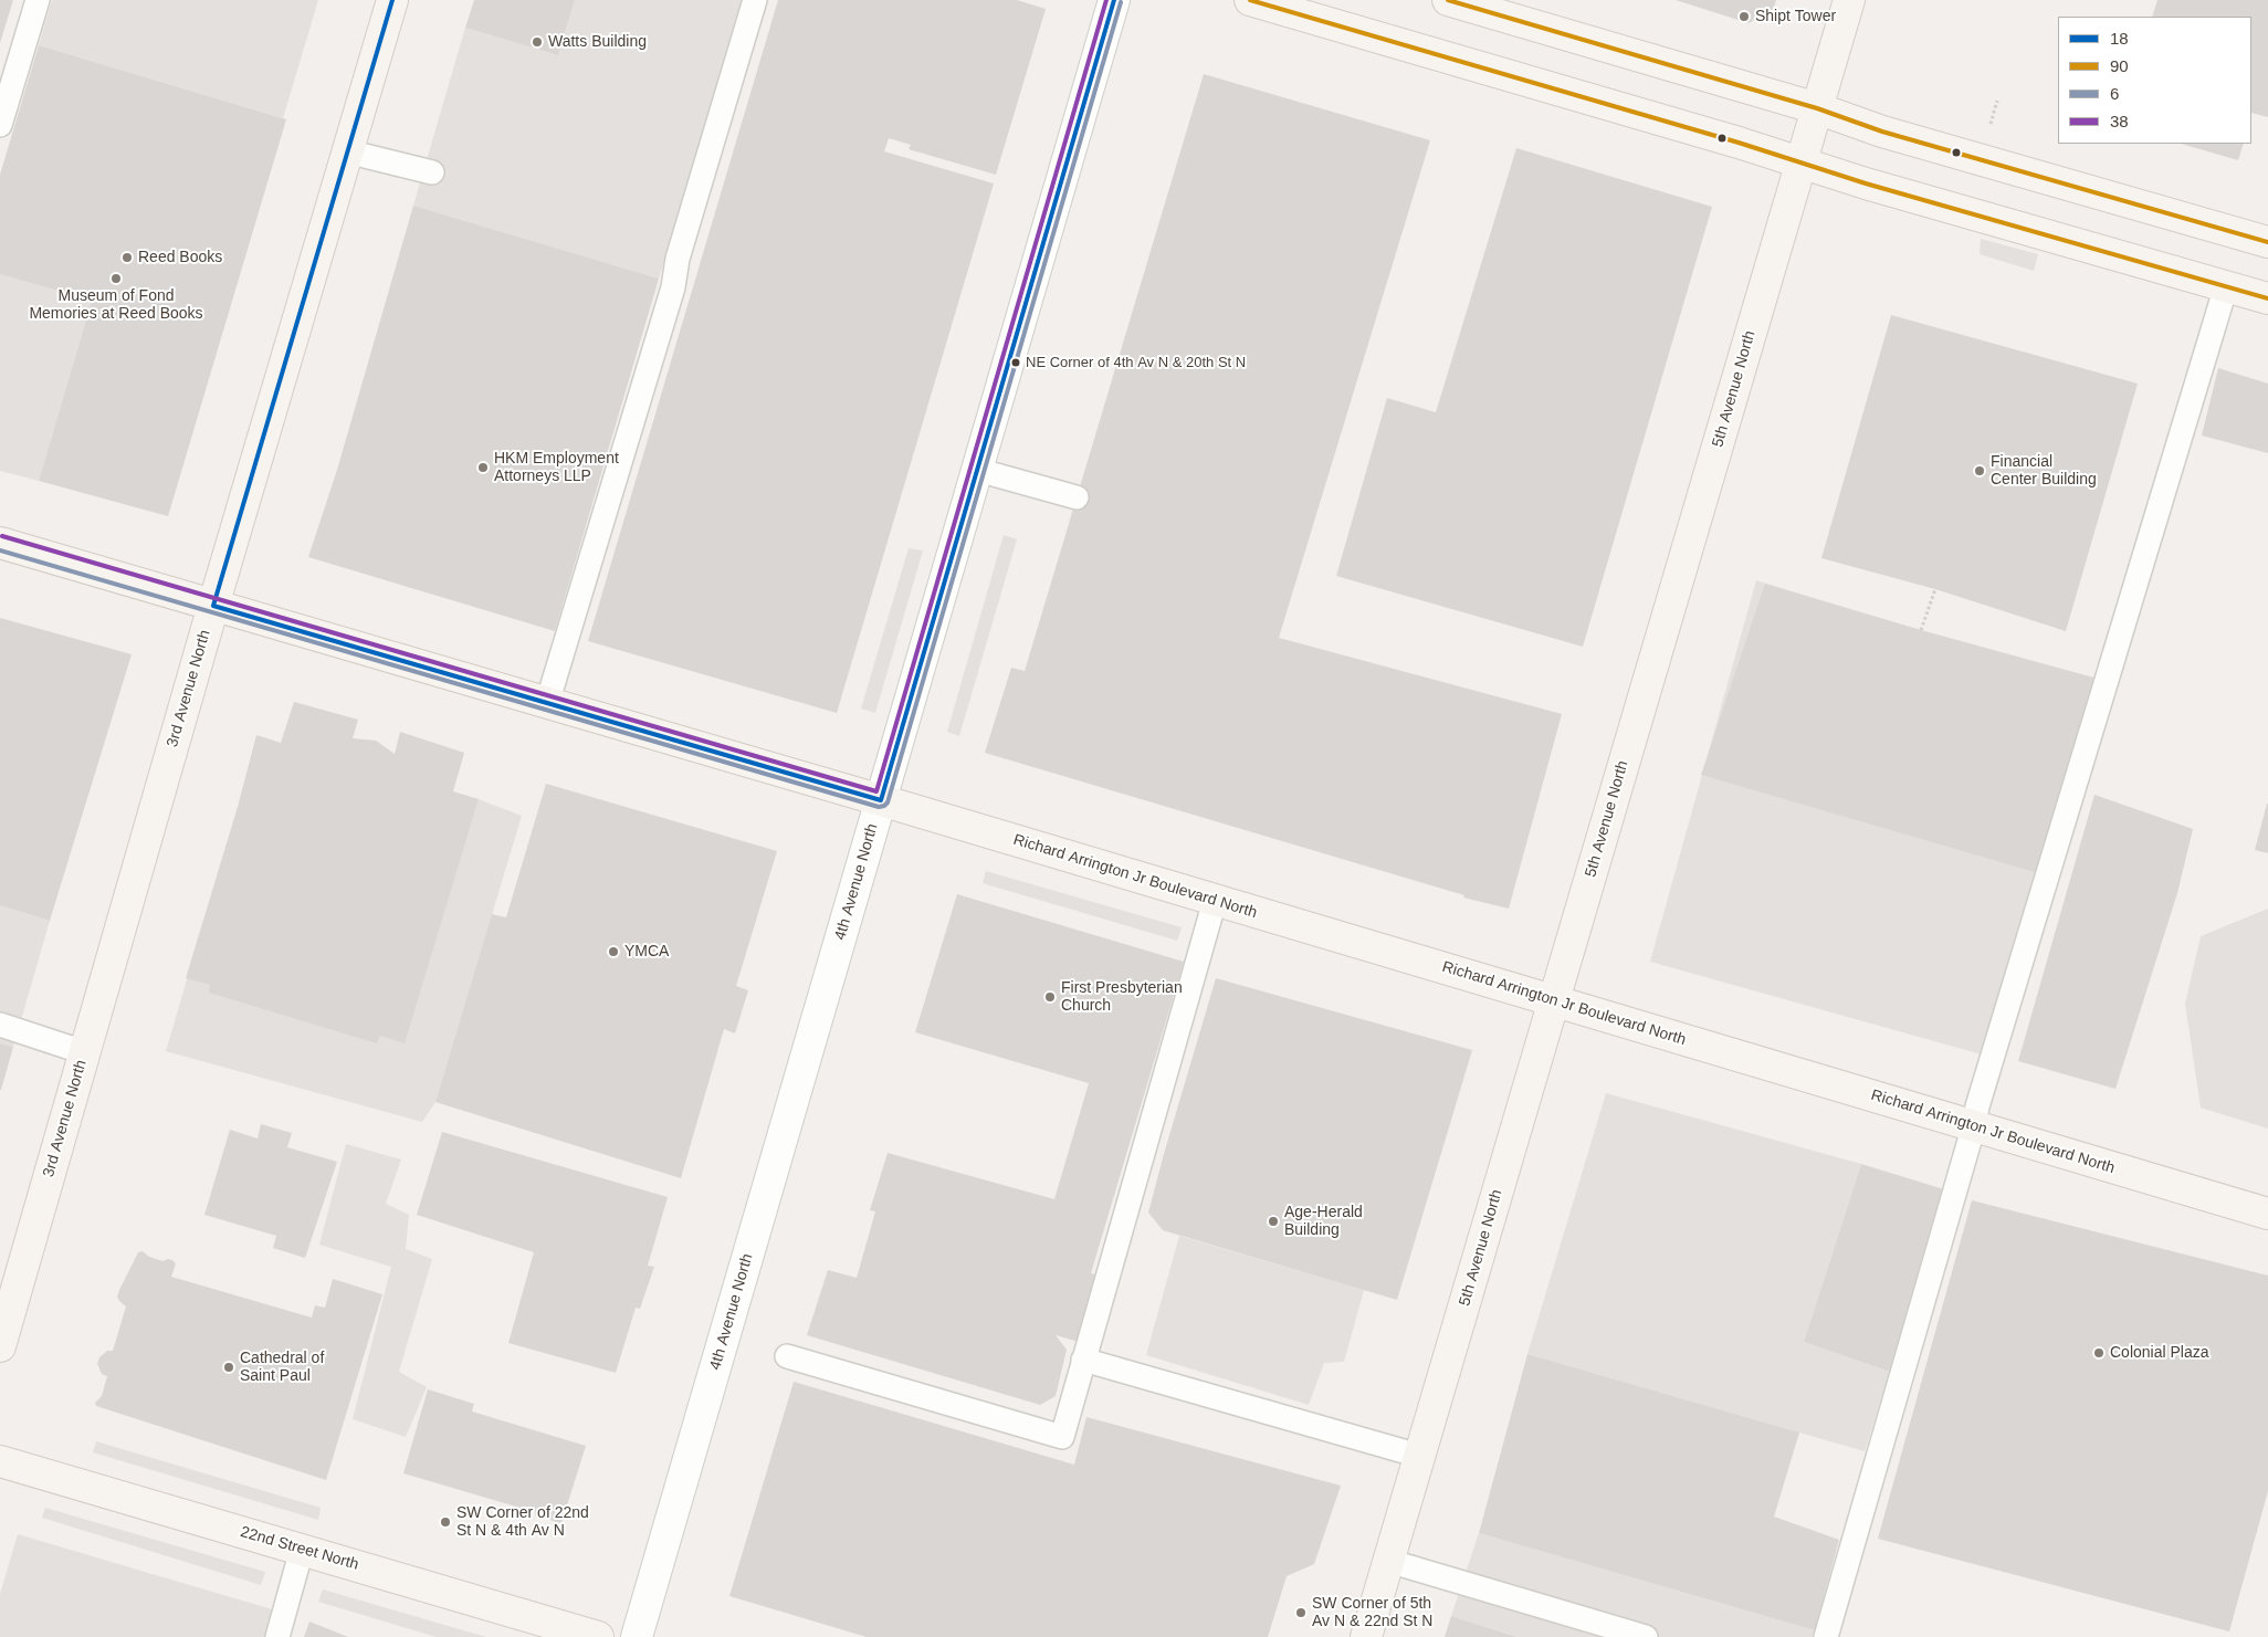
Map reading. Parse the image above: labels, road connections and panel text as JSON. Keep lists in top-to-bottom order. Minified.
{"streets":{"main road":["5th Avenue North","3rd Avenue North","Richard Arrington Jr Boulevard North","22nd Street North"],"street":["4th Avenue North"]},"crossings":[["5th Avenue North","Richard Arrington Jr Boulevard North"],["3rd Avenue North","Richard Arrington Jr Boulevard North"],["Richard Arrington Jr Boulevard North","4th Avenue North"]],"places":["Shipt Tower","Watts Building","Reed Books","Museum of Fond Memories at Reed Books","NE Corner of 4th Av N & 20th St N","HKM Employment Attorneys LLP","Financial Center Building","YMCA","First Presbyterian Church","Age-Herald Building","Colonial Plaza","Cathedral of Saint Paul","SW Corner of 22nd St N & 4th Av N","SW Corner of 5th Av N & 22nd St N"],"lines":["transit line 18","transit line 90","transit line 38","transit line 6"],"legend":["18","90","6","38"]}
